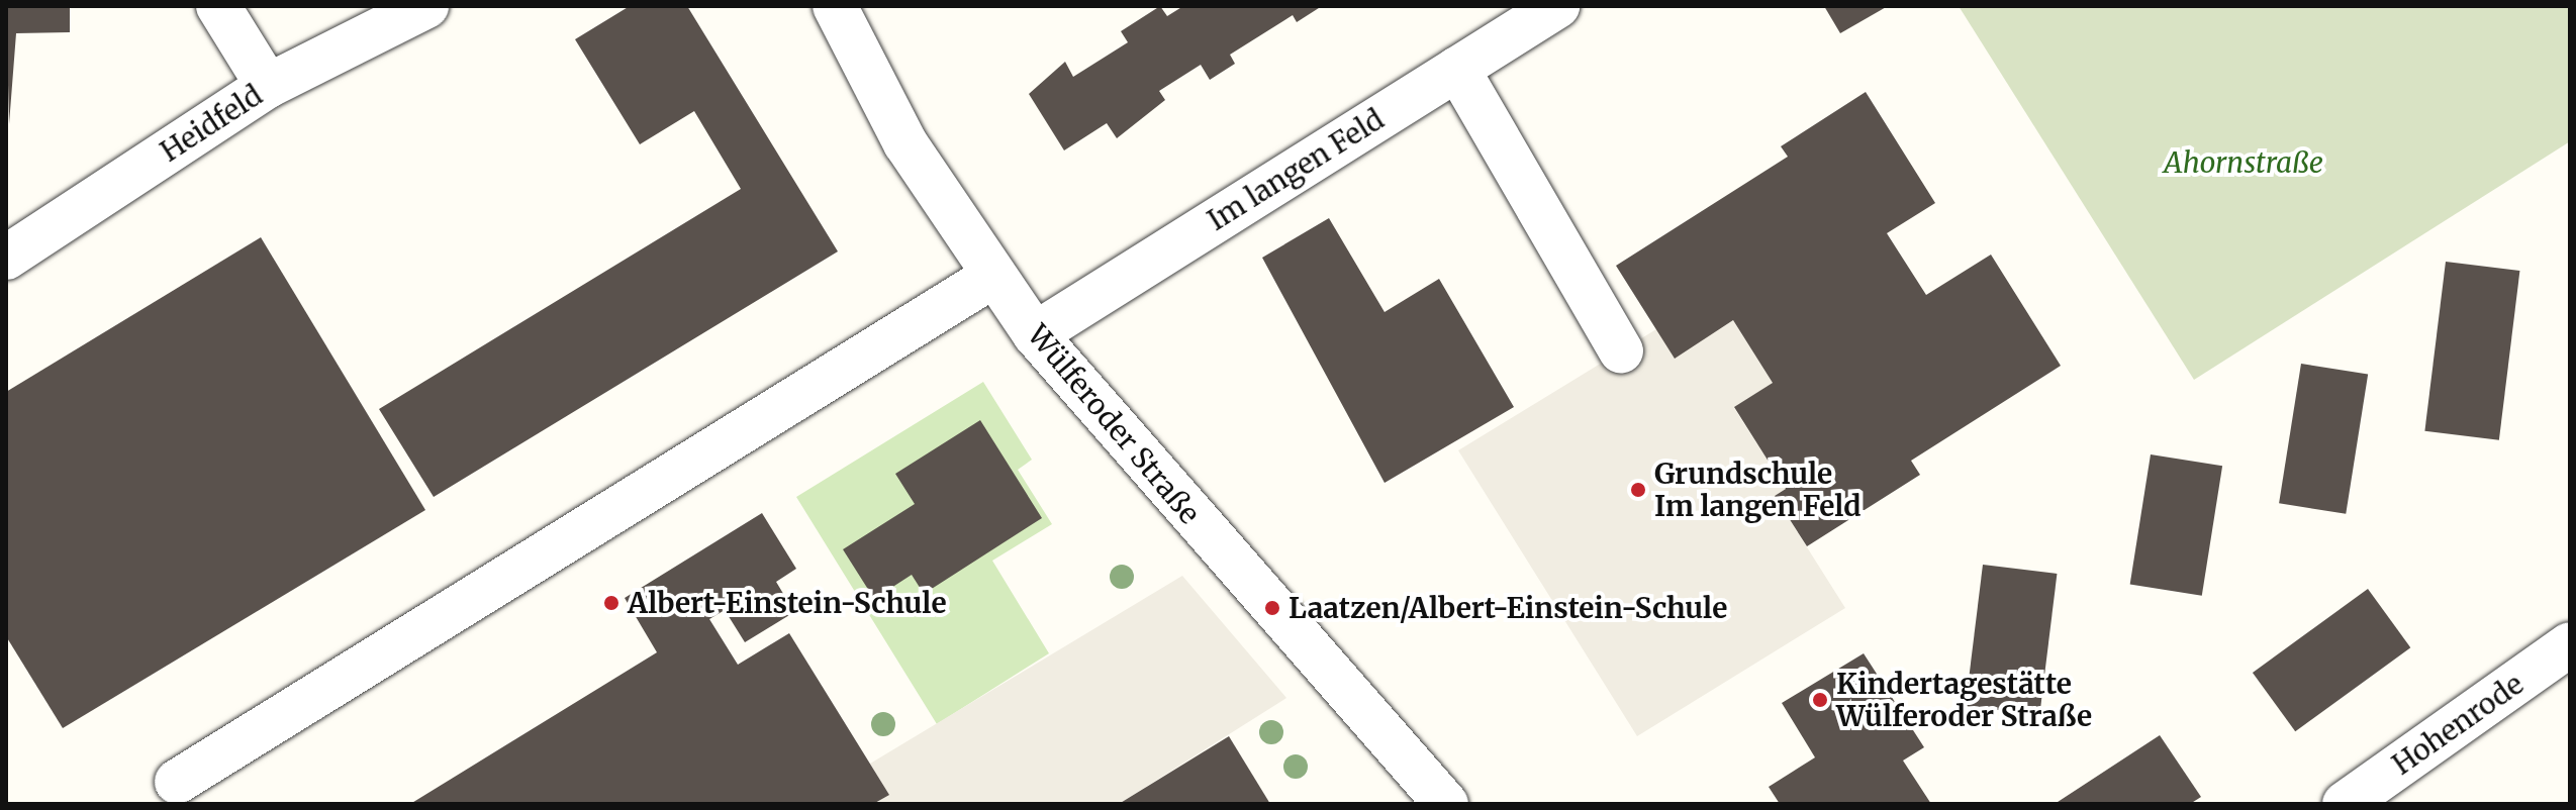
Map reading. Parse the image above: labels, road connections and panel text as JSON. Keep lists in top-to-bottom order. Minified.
{"streets":{"street":["Heidfeld","Im langen Feld","Wülferoder Straße","Hohenrode"]},"crossings":[["Im langen Feld","Wülferoder Straße"]],"parks":["Ahornstraße"],"places":["Grundschule Im langen Feld","Albert-Einstein-Schule","Laatzen/Albert-Einstein-Schule","Kindertagestätte Wülferoder Straße"]}
